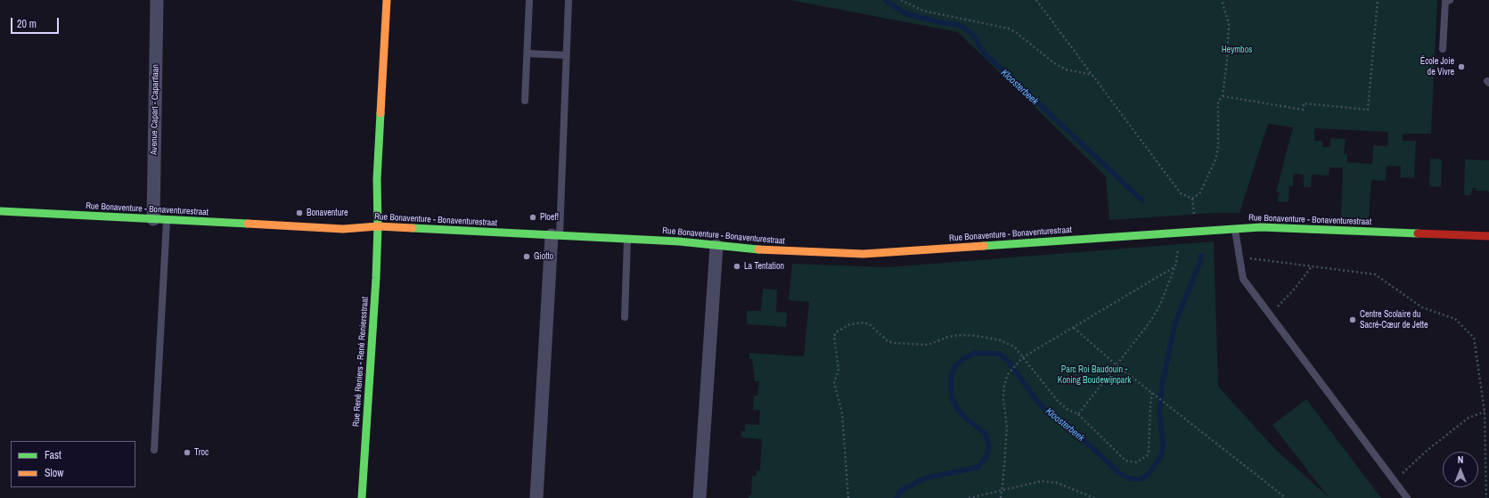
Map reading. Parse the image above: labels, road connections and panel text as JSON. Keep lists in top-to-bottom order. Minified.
{"streets":{"street":["Avenue Capart - Capartlaan","Rue Bonaventure - Bonaventurestraat","Rue René Reniers - René Reniersstraat"]},"crossings":[["Avenue Capart - Capartlaan","Rue Bonaventure - Bonaventurestraat"],["Rue Bonaventure - Bonaventurestraat","Rue René Reniers - René Reniersstraat"]],"water":["Kloosterbeek"],"parks":["Heymbos","Parc Roi Baudouin - Koning Boudewijnpark"],"places":["École Joie de Vivre","Bonaventure","Ploef!","Giotto","La Tentation","Centre Scolaire du Sacré-Cœur de Jette","Troc"],"legend":["Fast","Slow"],"scale_bar":"20 m","north":"top"}
